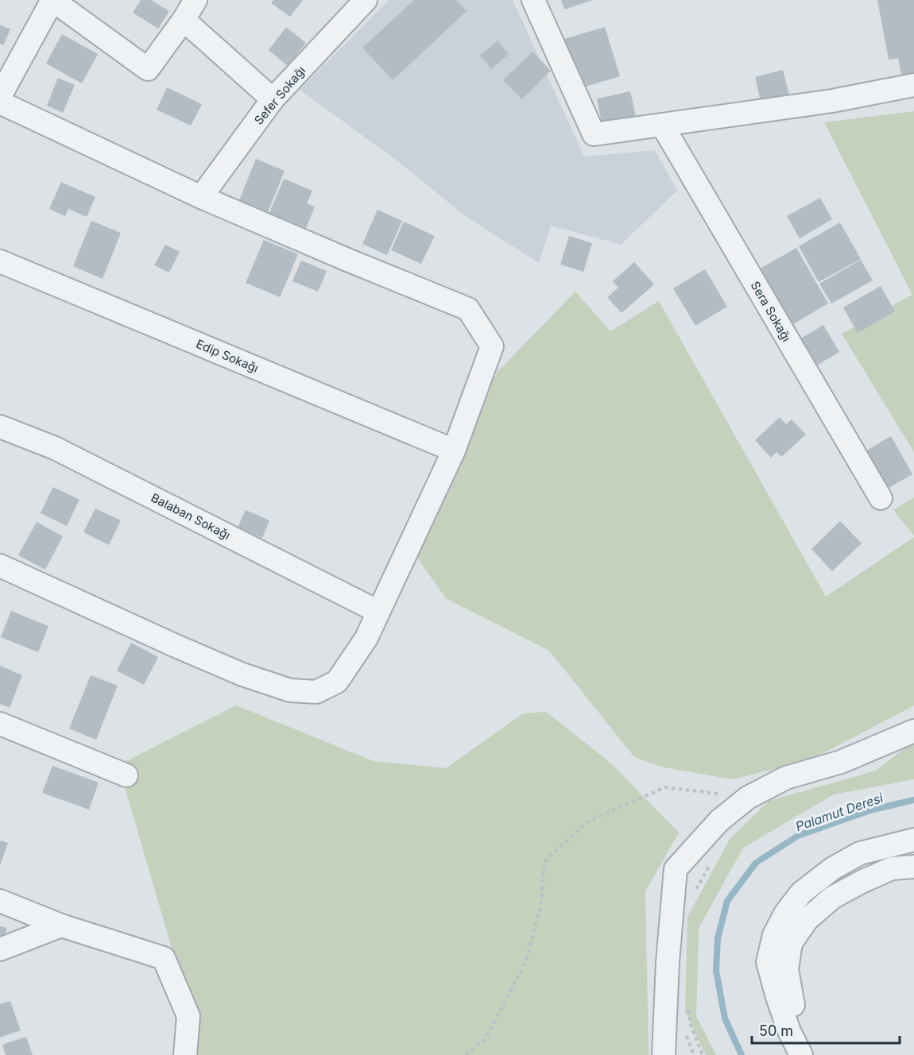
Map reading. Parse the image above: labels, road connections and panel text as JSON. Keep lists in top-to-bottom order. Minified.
{"streets":{"street":["Sefer Sokağı","Sera Sokağı","Edip Sokağı","Balaban Sokağı"]},"water":["Palamut Deresi"],"scale_bar":"50 m"}
